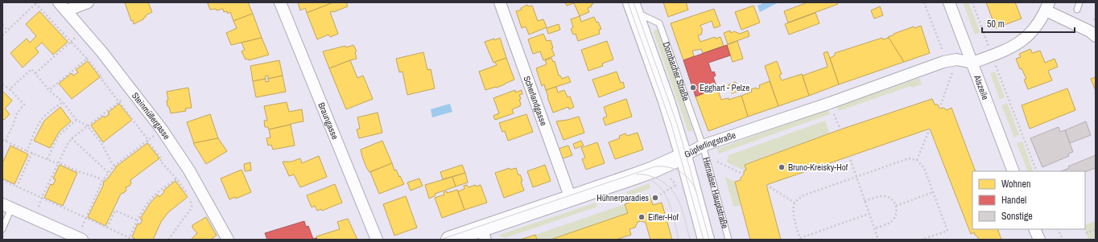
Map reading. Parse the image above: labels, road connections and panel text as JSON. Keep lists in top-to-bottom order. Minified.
{"streets":{"main road":["Dornbacher Straße","Güpferlingstraße"],"street":["Alszeile","Scherlandgasse","Steinmüllergasse","Braungasse"],"lane":["Hernalser Hauptstraße"]},"crossings":[["Dornbacher Straße","Güpferlingstraße"],["Dornbacher Straße","Hernalser Hauptstraße"],["Alszeile","Güpferlingstraße"],["Scherlandgasse","Güpferlingstraße"],["Güpferlingstraße","Hernalser Hauptstraße"]],"places":["Egghart - Pelze","Bruno-Kreisky-Hof","Hühnerparadies","Eifler-Hof"],"legend":["Wohnen","Handel","Sonstige"],"scale_bar":"50 m"}
